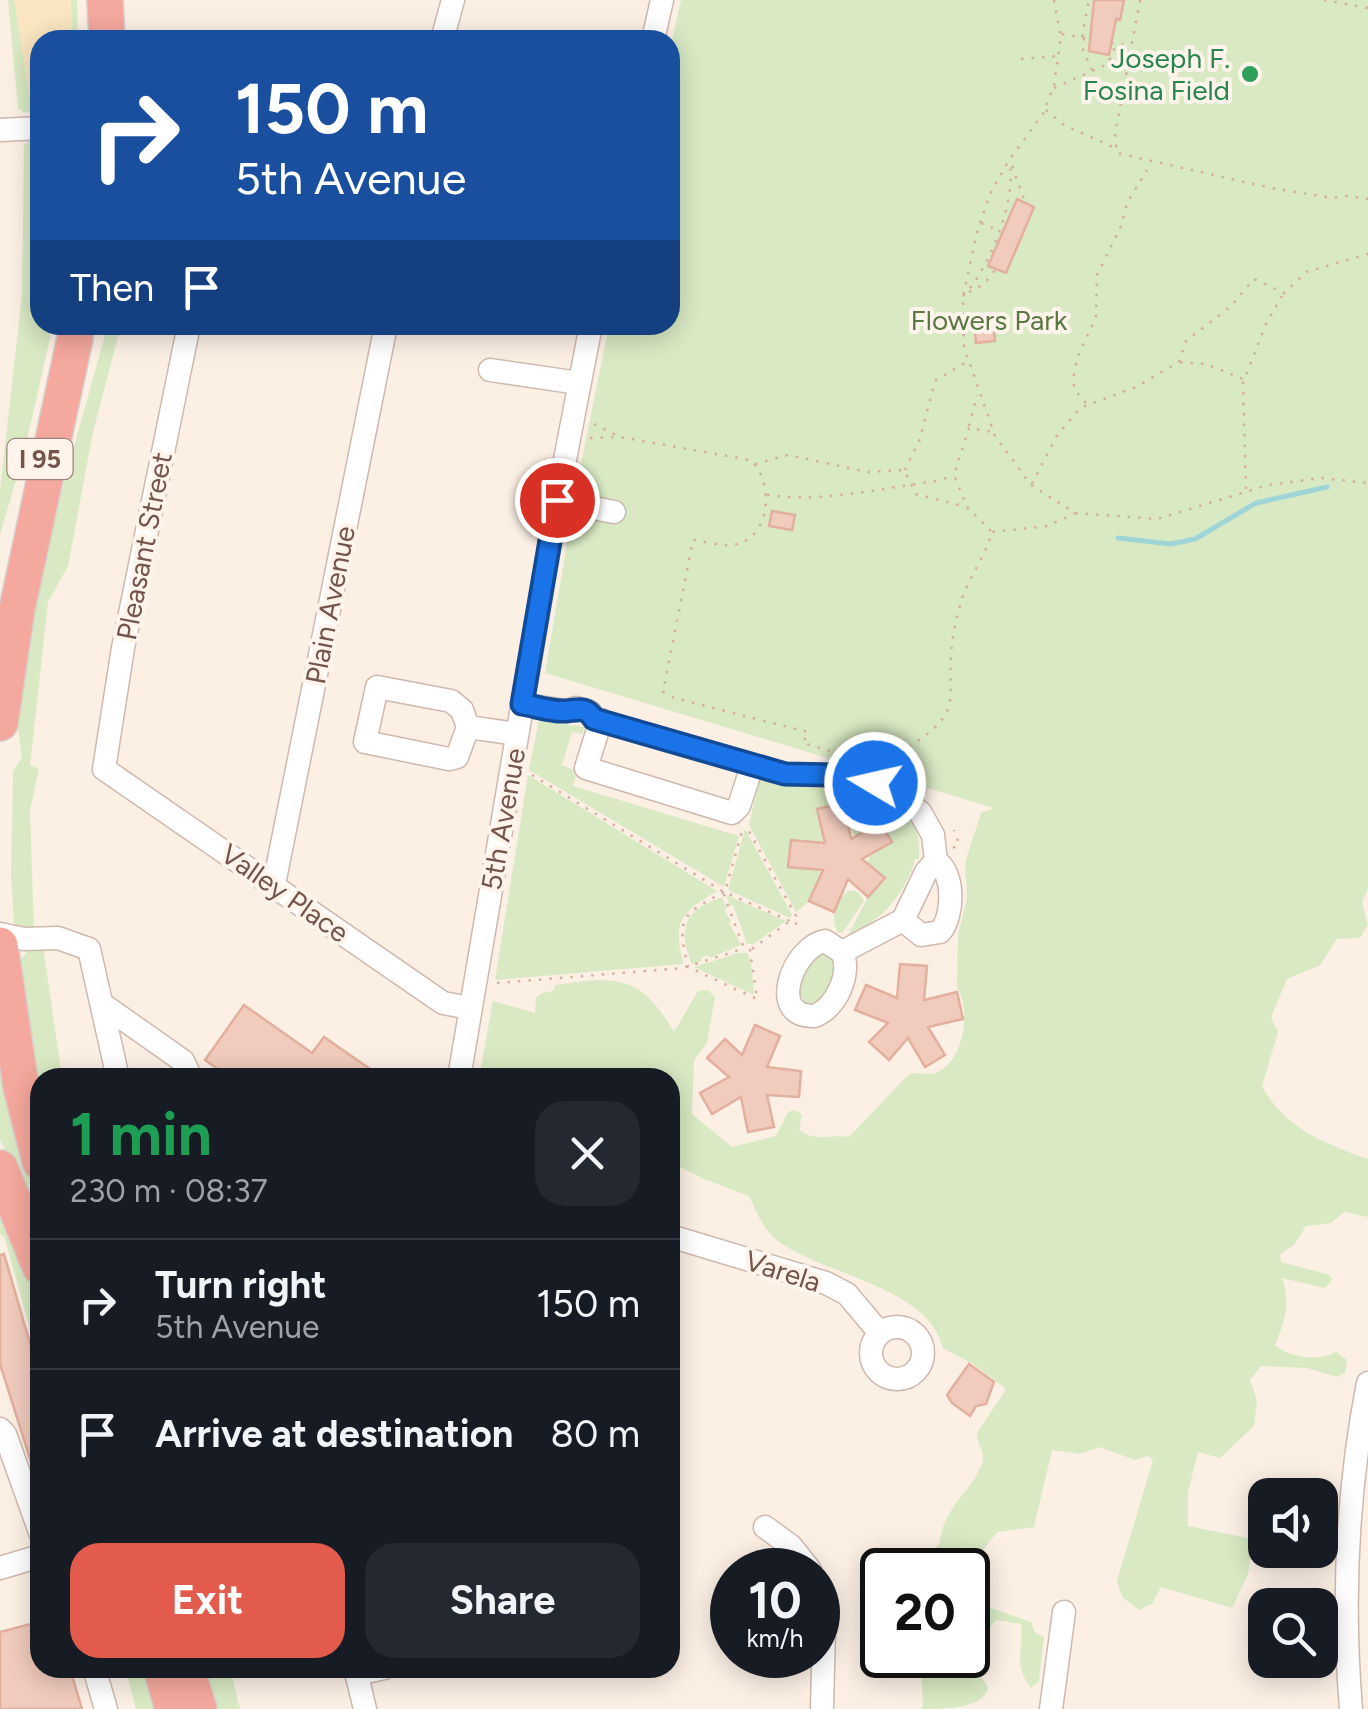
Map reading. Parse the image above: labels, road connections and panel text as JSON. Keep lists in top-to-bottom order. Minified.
{"streets":{"highway":["I 95"],"street":["Pleasant Street","Plain Avenue","5th Avenue","Valley Place","Varela"]},"crossings":[["Pleasant Street","Valley Place"],["Plain Avenue","Valley Place"],["5th Avenue","Valley Place"]],"parks":["Flowers Park"],"places":["Joseph F. Fosina Field"],"page":{"turn":["150 m","5th Avenue"],"then":"Then","heading":["1 min","230 m · 08:37"],"list":[{"name":"Turn right","note":"5th Avenue","value":"150 m"},{"name":"Arrive at destination","value":"80 m"}],"buttons":["Exit","Share"],"speed":"10 km/h","limit":"20"}}
